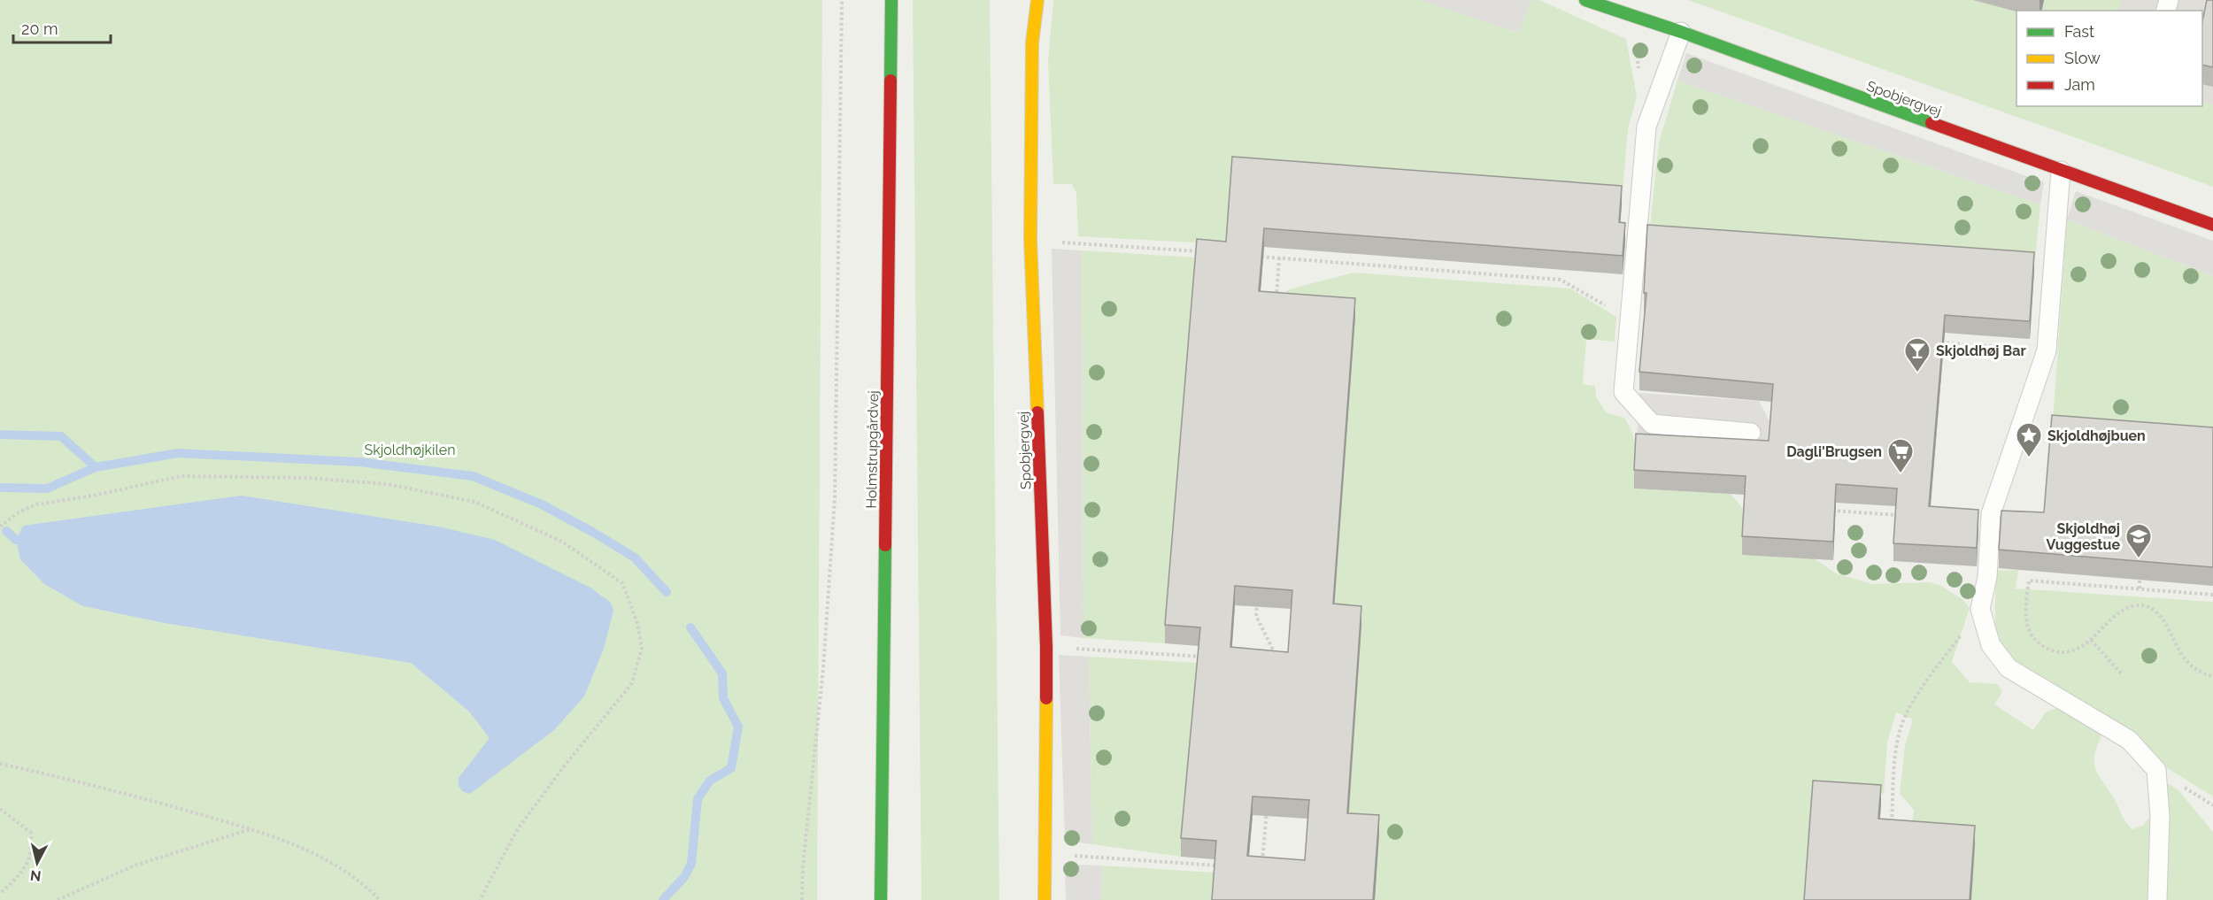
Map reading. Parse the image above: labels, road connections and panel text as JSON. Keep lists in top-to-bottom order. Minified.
{"streets":{"street":["Spobjergvej","Holmstrupgårdvej"]},"parks":["Skjoldhøjkilen"],"places":{"bar":["Skjoldhøj Bar"],"place":["Skjoldhøjbuen"],"supermarket":["Dagli'Brugsen"],"school or university":["Skjoldhøj Vuggestue"]},"legend":["Fast","Slow","Jam"],"scale_bar":"20 m","north":"bottom"}
